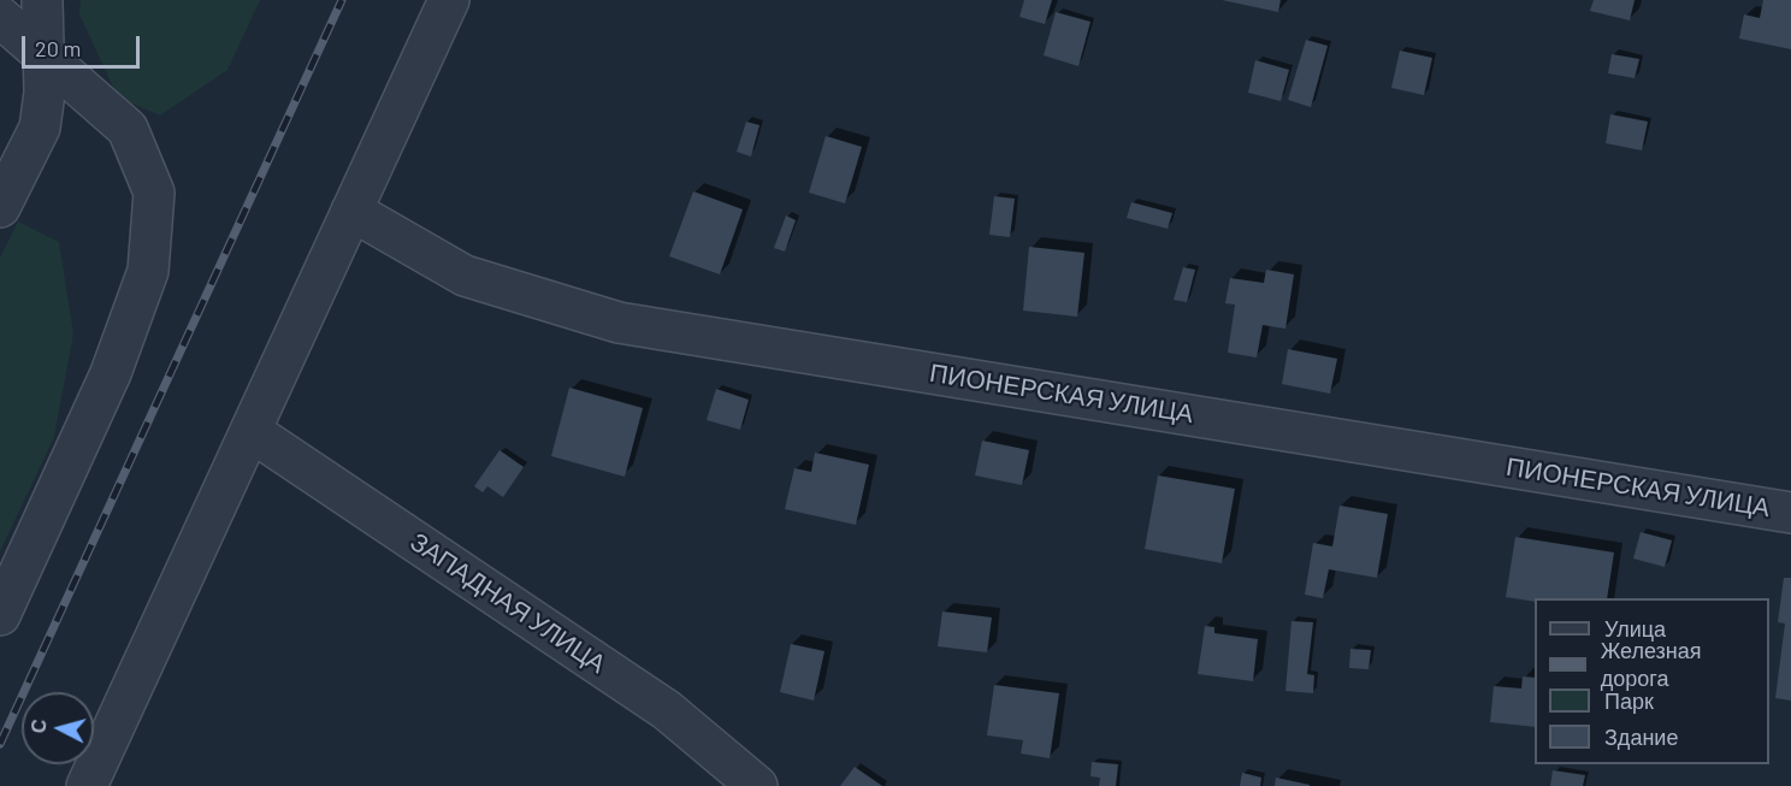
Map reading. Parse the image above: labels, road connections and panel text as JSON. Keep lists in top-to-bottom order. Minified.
{"streets":{"street":["ПИОНЕРСКАЯ УЛИЦА","ЗАПАДНАЯ УЛИЦА"]},"legend":["Улица","Железная дорога","Парк","Здание"],"scale_bar":"20 m","north":"left"}
